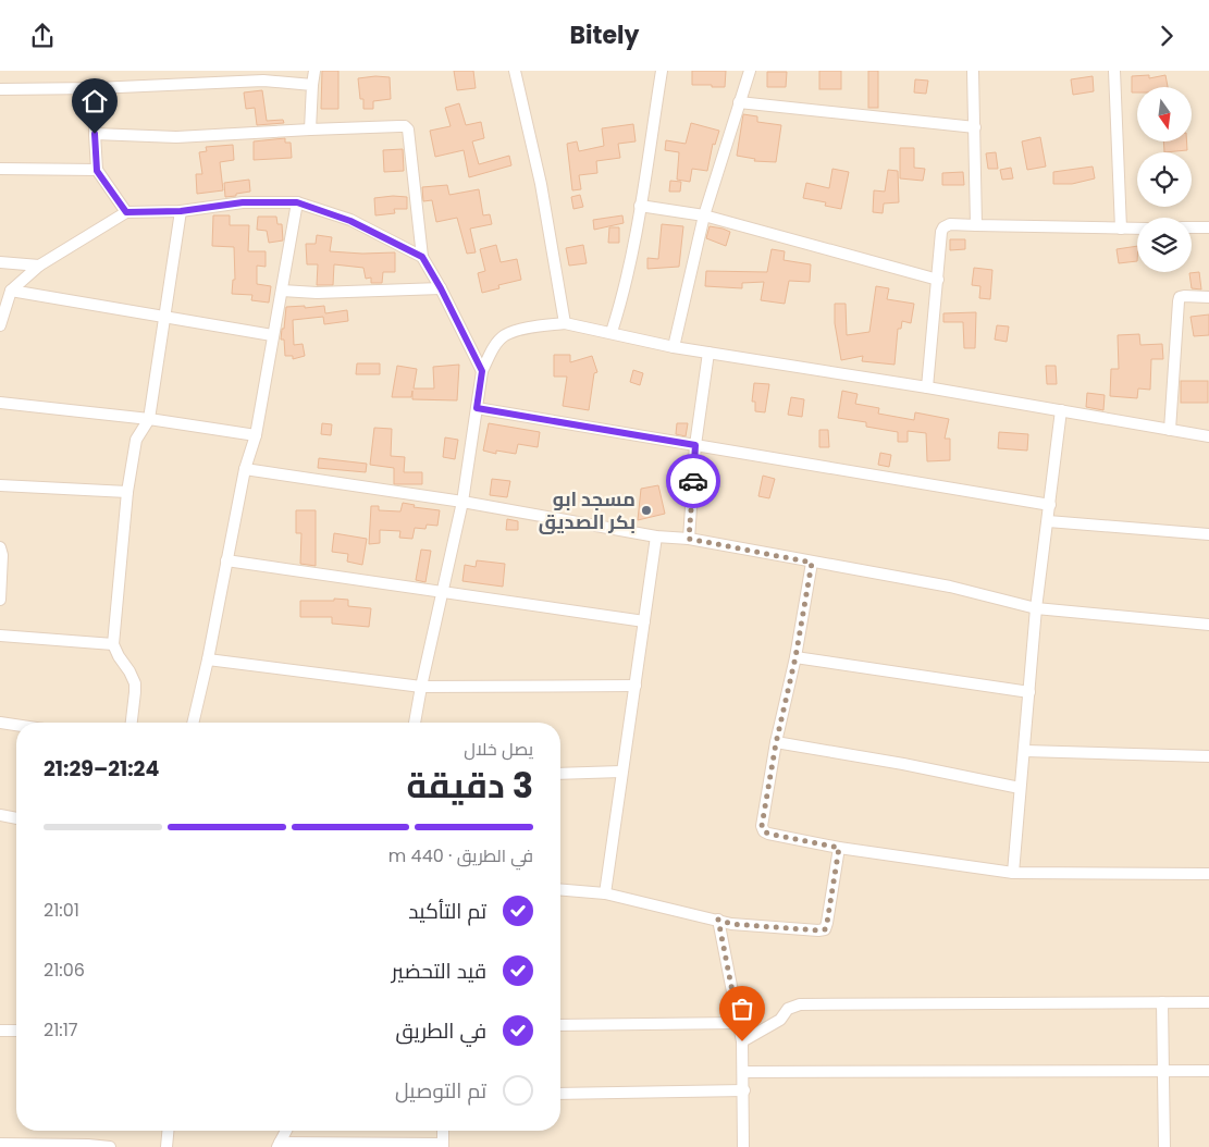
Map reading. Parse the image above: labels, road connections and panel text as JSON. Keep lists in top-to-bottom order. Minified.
{"places":["مسجد ابو بكر الصديق"],"north":"bottom","page":{"header":"Bitely","heading":["3 دقيقة","يصل خلال","21:24–21:29"],"bar":"في الطريق · 440 m","list":[["تم التأكيد","21:01"],["قيد التحضير","21:06"],["في الطريق","21:17"],"تم التوصيل"]}}
